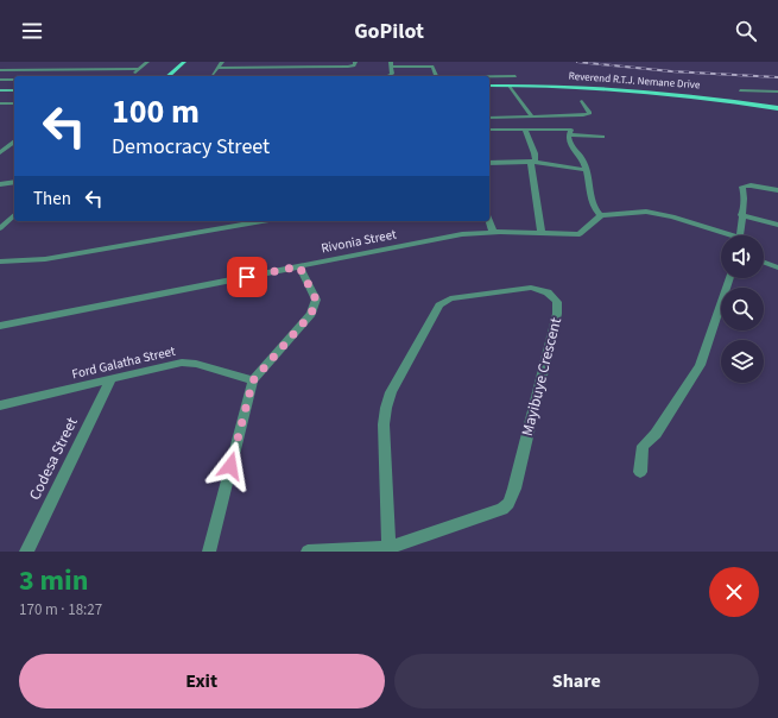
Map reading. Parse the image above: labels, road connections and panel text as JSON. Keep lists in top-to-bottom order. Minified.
{"streets":{"main road":["Reverend R.T.J. Nemane Drive"],"street":["Rivonia Street","Ford Galatha Street","Mayibuye Crescent","Codesa Street"]},"crossings":[["Ford Galatha Street","Codesa Street"]],"page":{"header":"GoPilot","turn":["100 m","Democracy Street"],"then":"Then","heading":["3 min","170 m · 18:27"],"buttons":["Exit","Share"]}}
